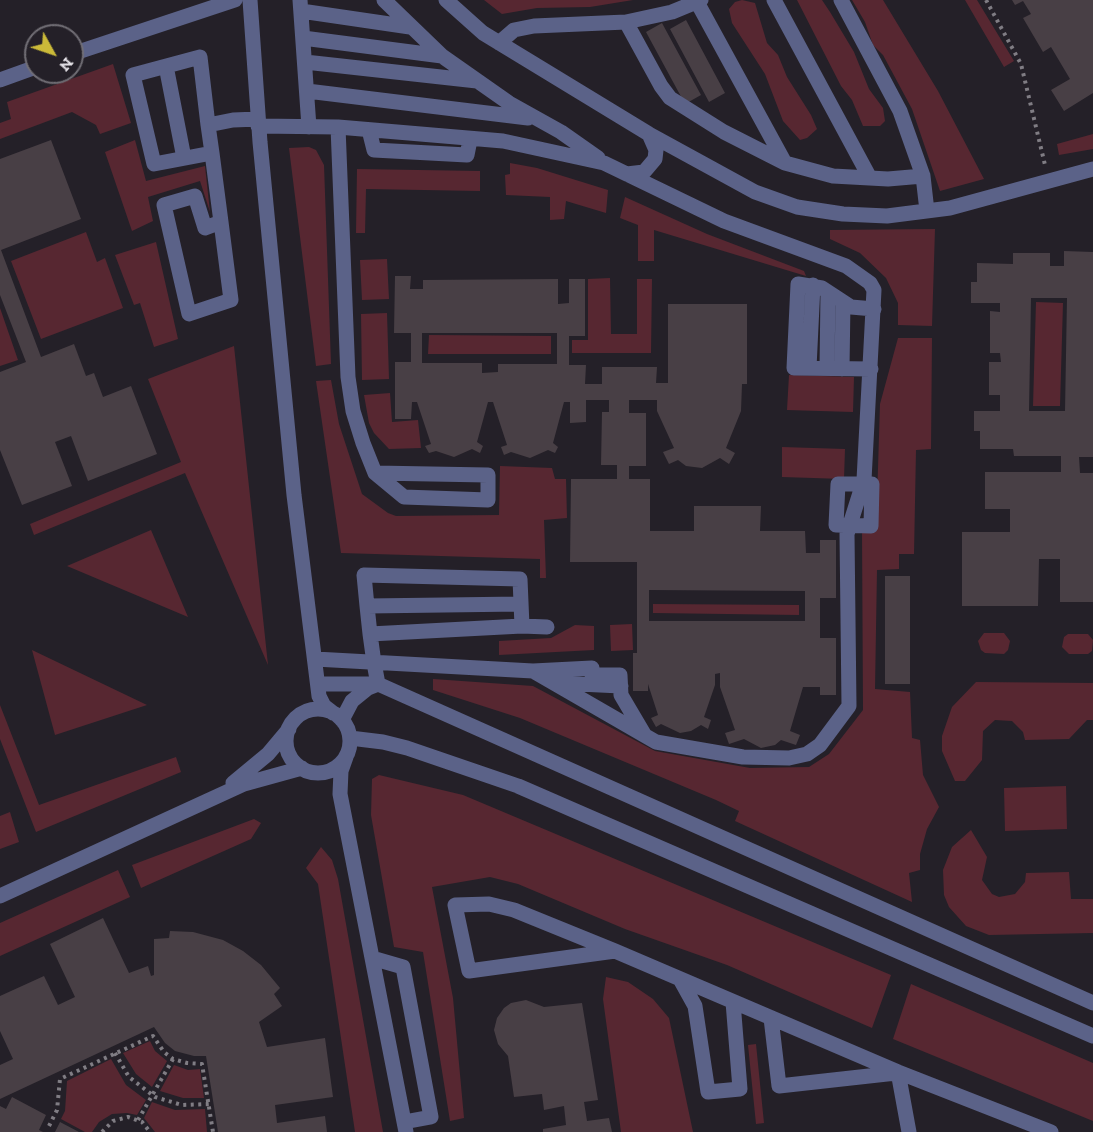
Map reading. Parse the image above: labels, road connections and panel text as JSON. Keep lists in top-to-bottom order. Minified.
{"north":"bottom right"}
